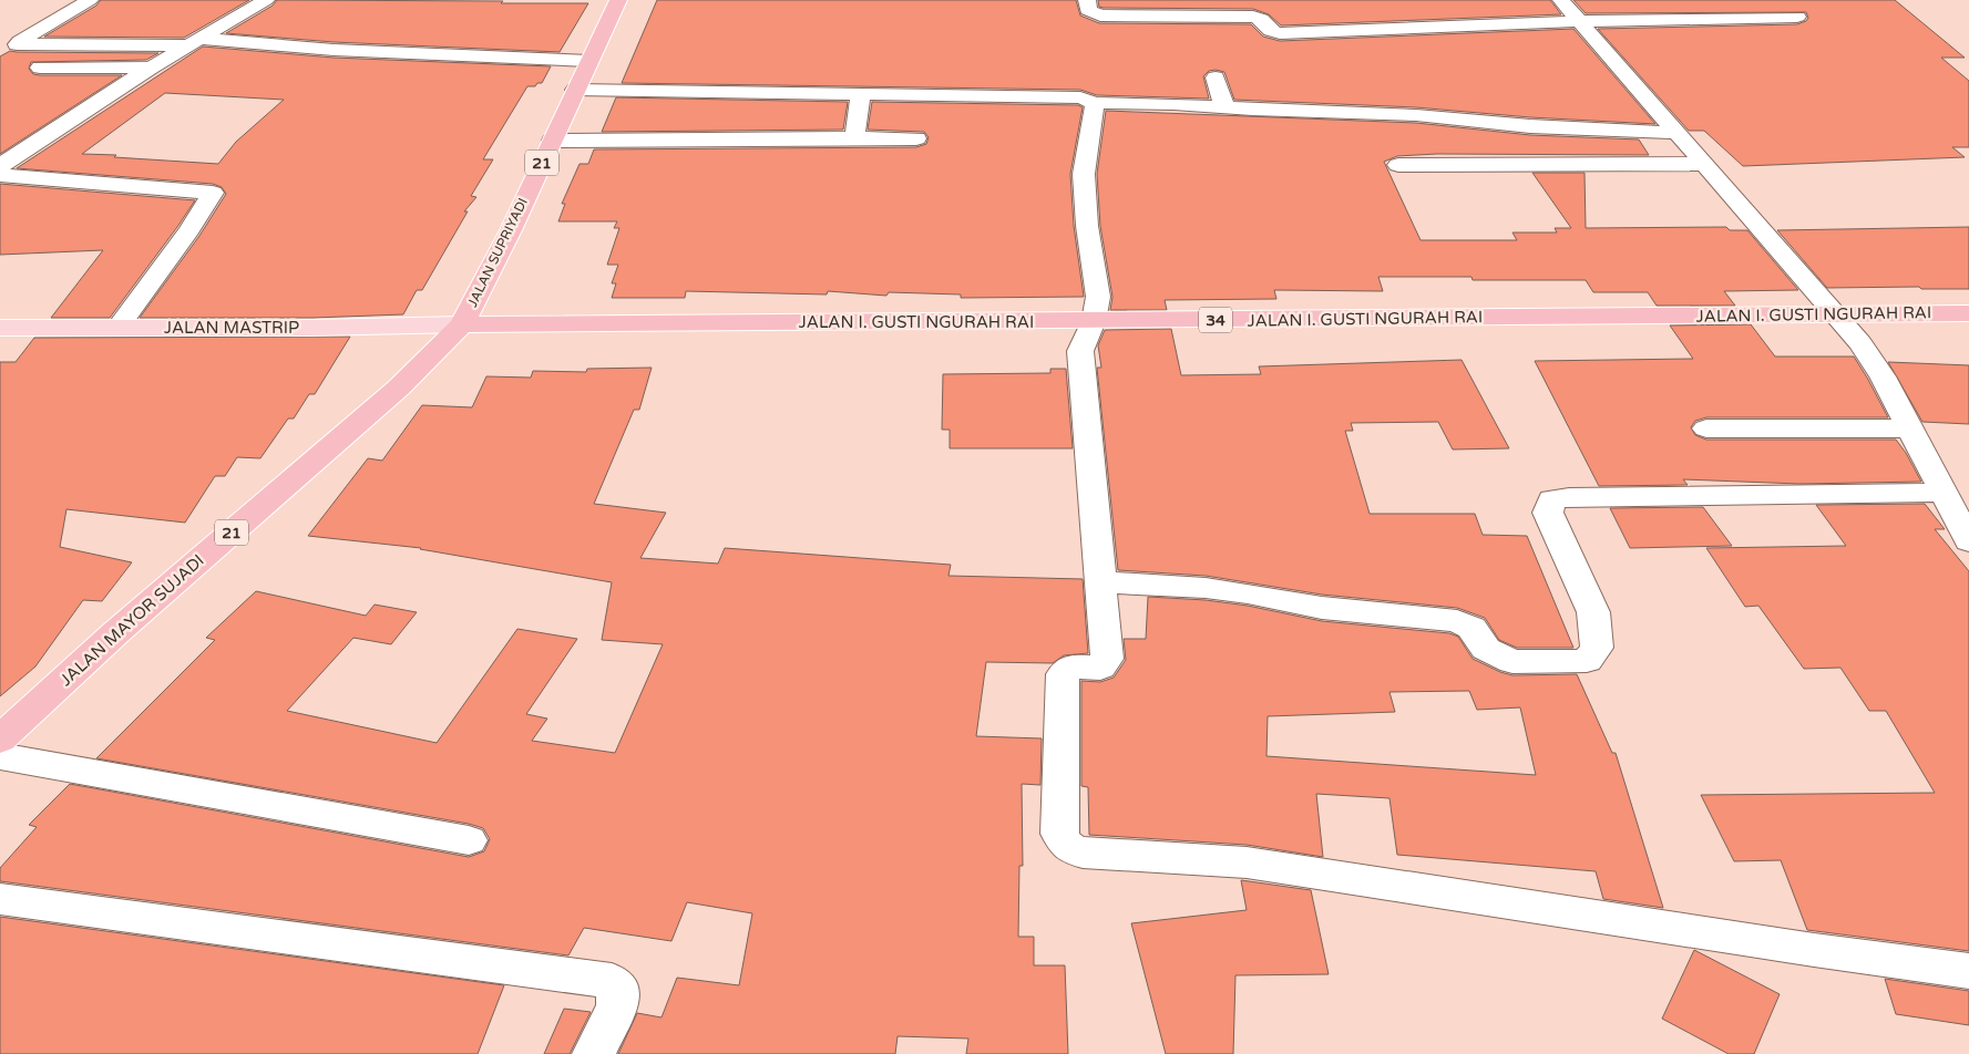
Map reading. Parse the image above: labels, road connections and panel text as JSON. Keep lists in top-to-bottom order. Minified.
{"streets":{"highway":["21","JALAN SUPRIYADI","JALAN I. GUSTI NGURAH RAI","34","JALAN MAYOR SUJADI"],"main road":["JALAN MASTRIP"]},"crossings":[["JALAN SUPRIYADI","JALAN I. GUSTI NGURAH RAI"],["JALAN SUPRIYADI","JALAN MASTRIP"],["JALAN SUPRIYADI","JALAN MAYOR SUJADI"],["JALAN I. GUSTI NGURAH RAI","JALAN MASTRIP"],["JALAN I. GUSTI NGURAH RAI","JALAN MAYOR SUJADI"],["JALAN MASTRIP","JALAN MAYOR SUJADI"]]}
